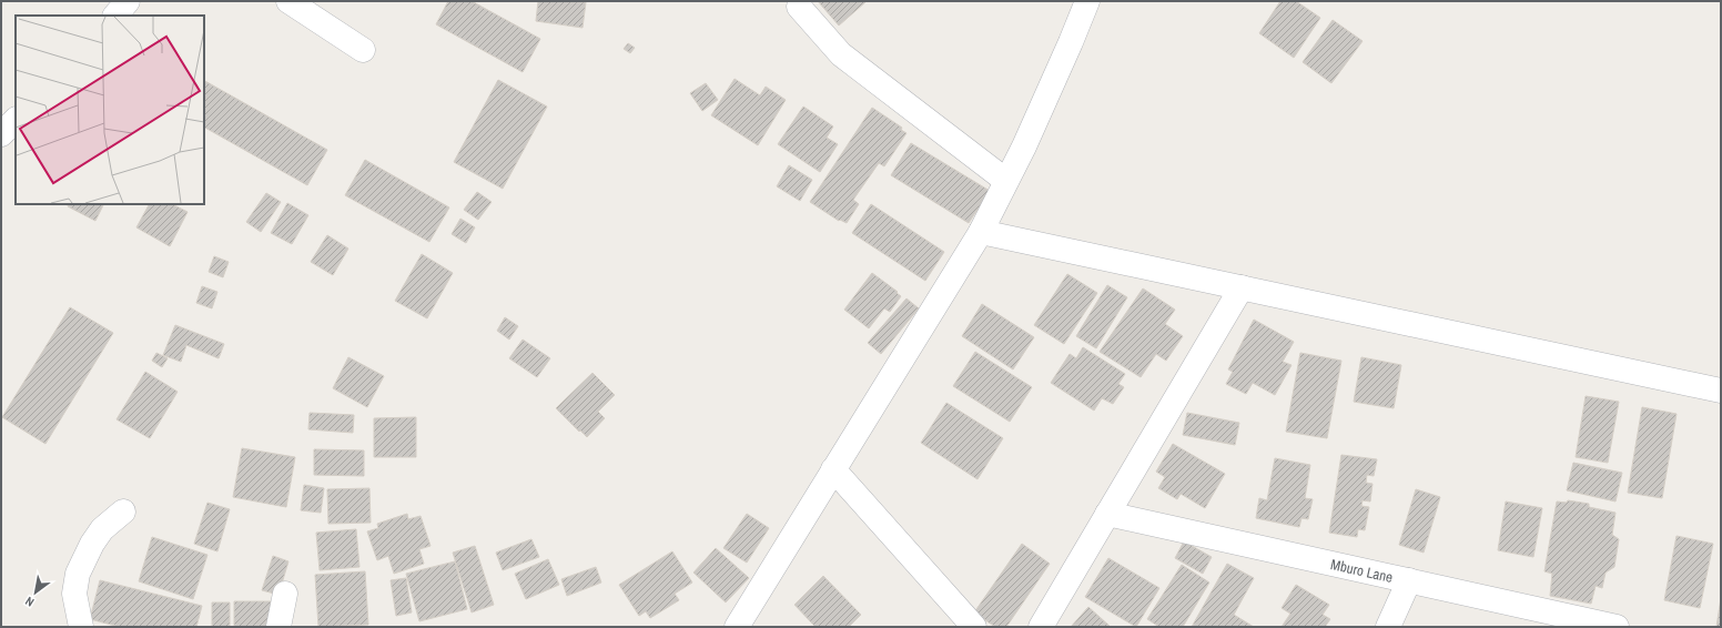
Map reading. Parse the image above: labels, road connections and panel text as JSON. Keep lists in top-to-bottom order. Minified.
{"streets":{"street":["Mburo Lane"]},"north":"bottom left"}
